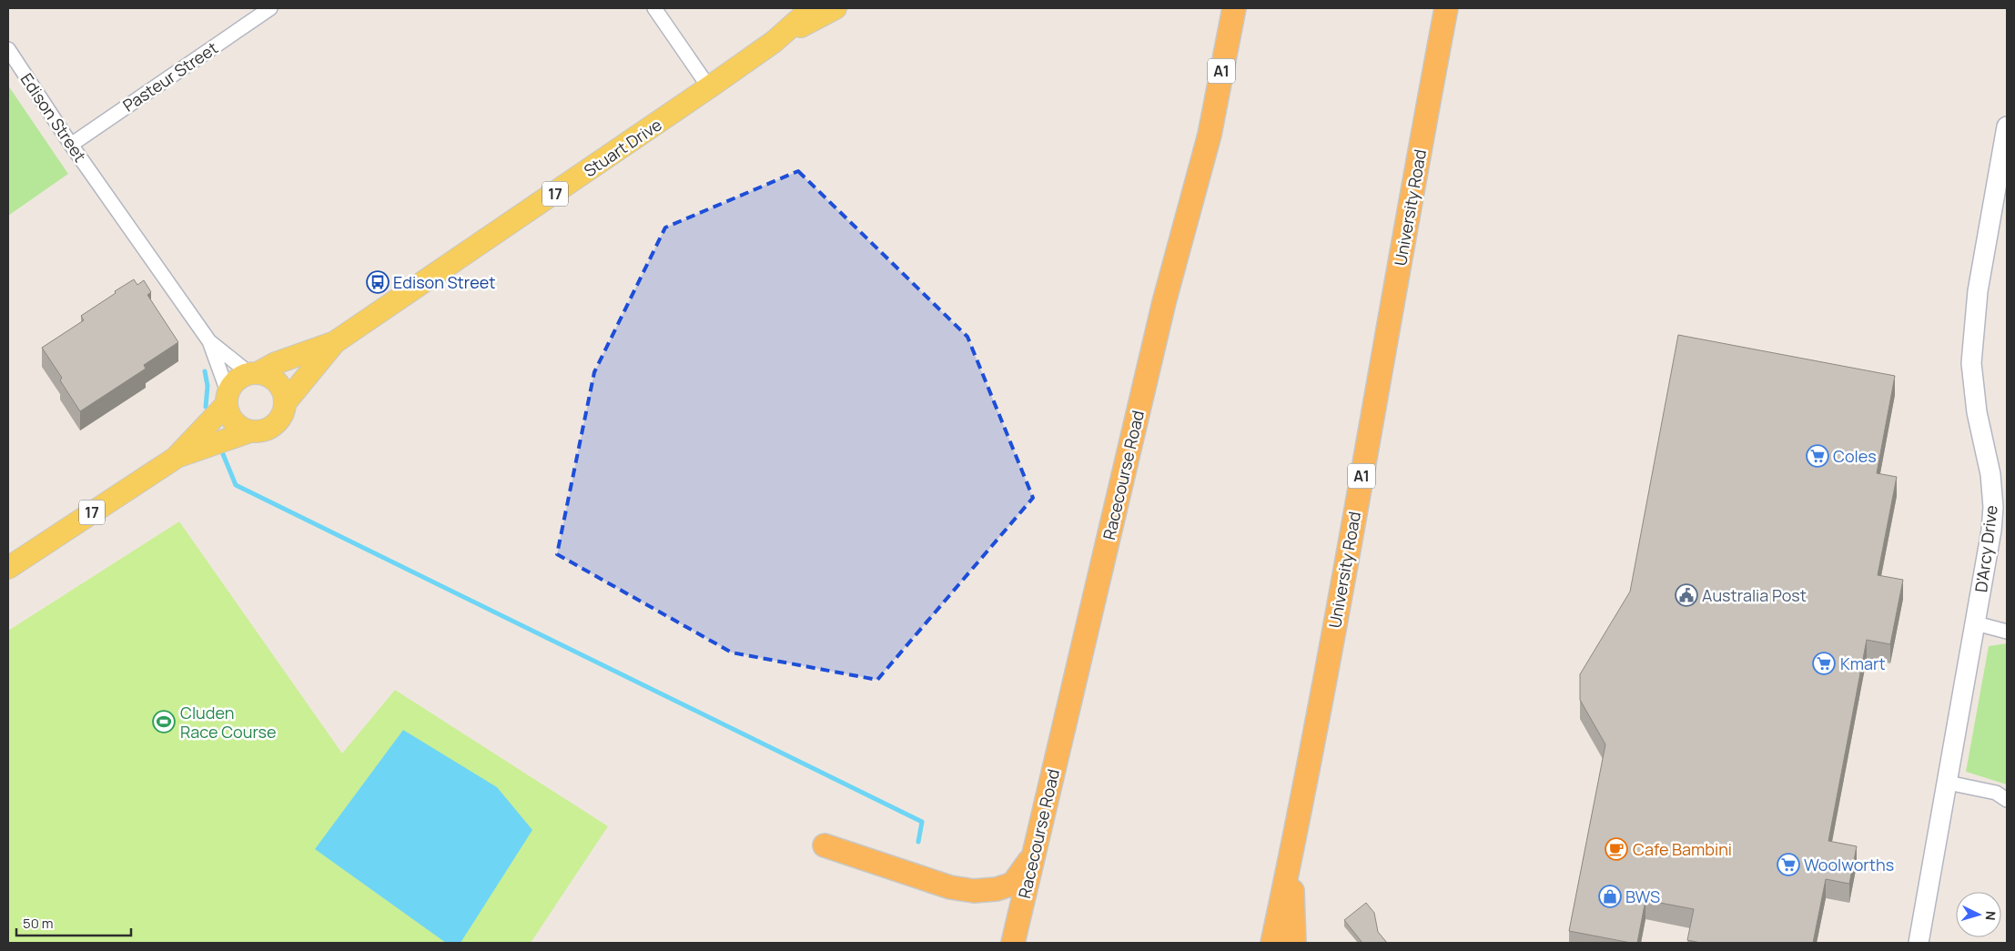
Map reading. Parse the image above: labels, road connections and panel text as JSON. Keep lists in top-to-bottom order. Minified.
{"streets":{"highway":["A1","University Road","Racecourse Road"],"main road":["Stuart Drive","17","D'Arcy Drive"],"street":["Pasteur Street","Edison Street"]},"crossings":[["Pasteur Street","Edison Street"],["Edison Street","Stuart Drive"],["Edison Street","17"],["Stuart Drive","17"]],"places":{"bus stop":["Edison Street"],"supermarket":["Coles","Kmart","Woolworths"],"public building":["Australia Post"],"sports":["Cluden Race Course"],"cafe":["Cafe Bambini"],"shop":["BWS"]},"scale_bar":"50 m","north":"right"}
